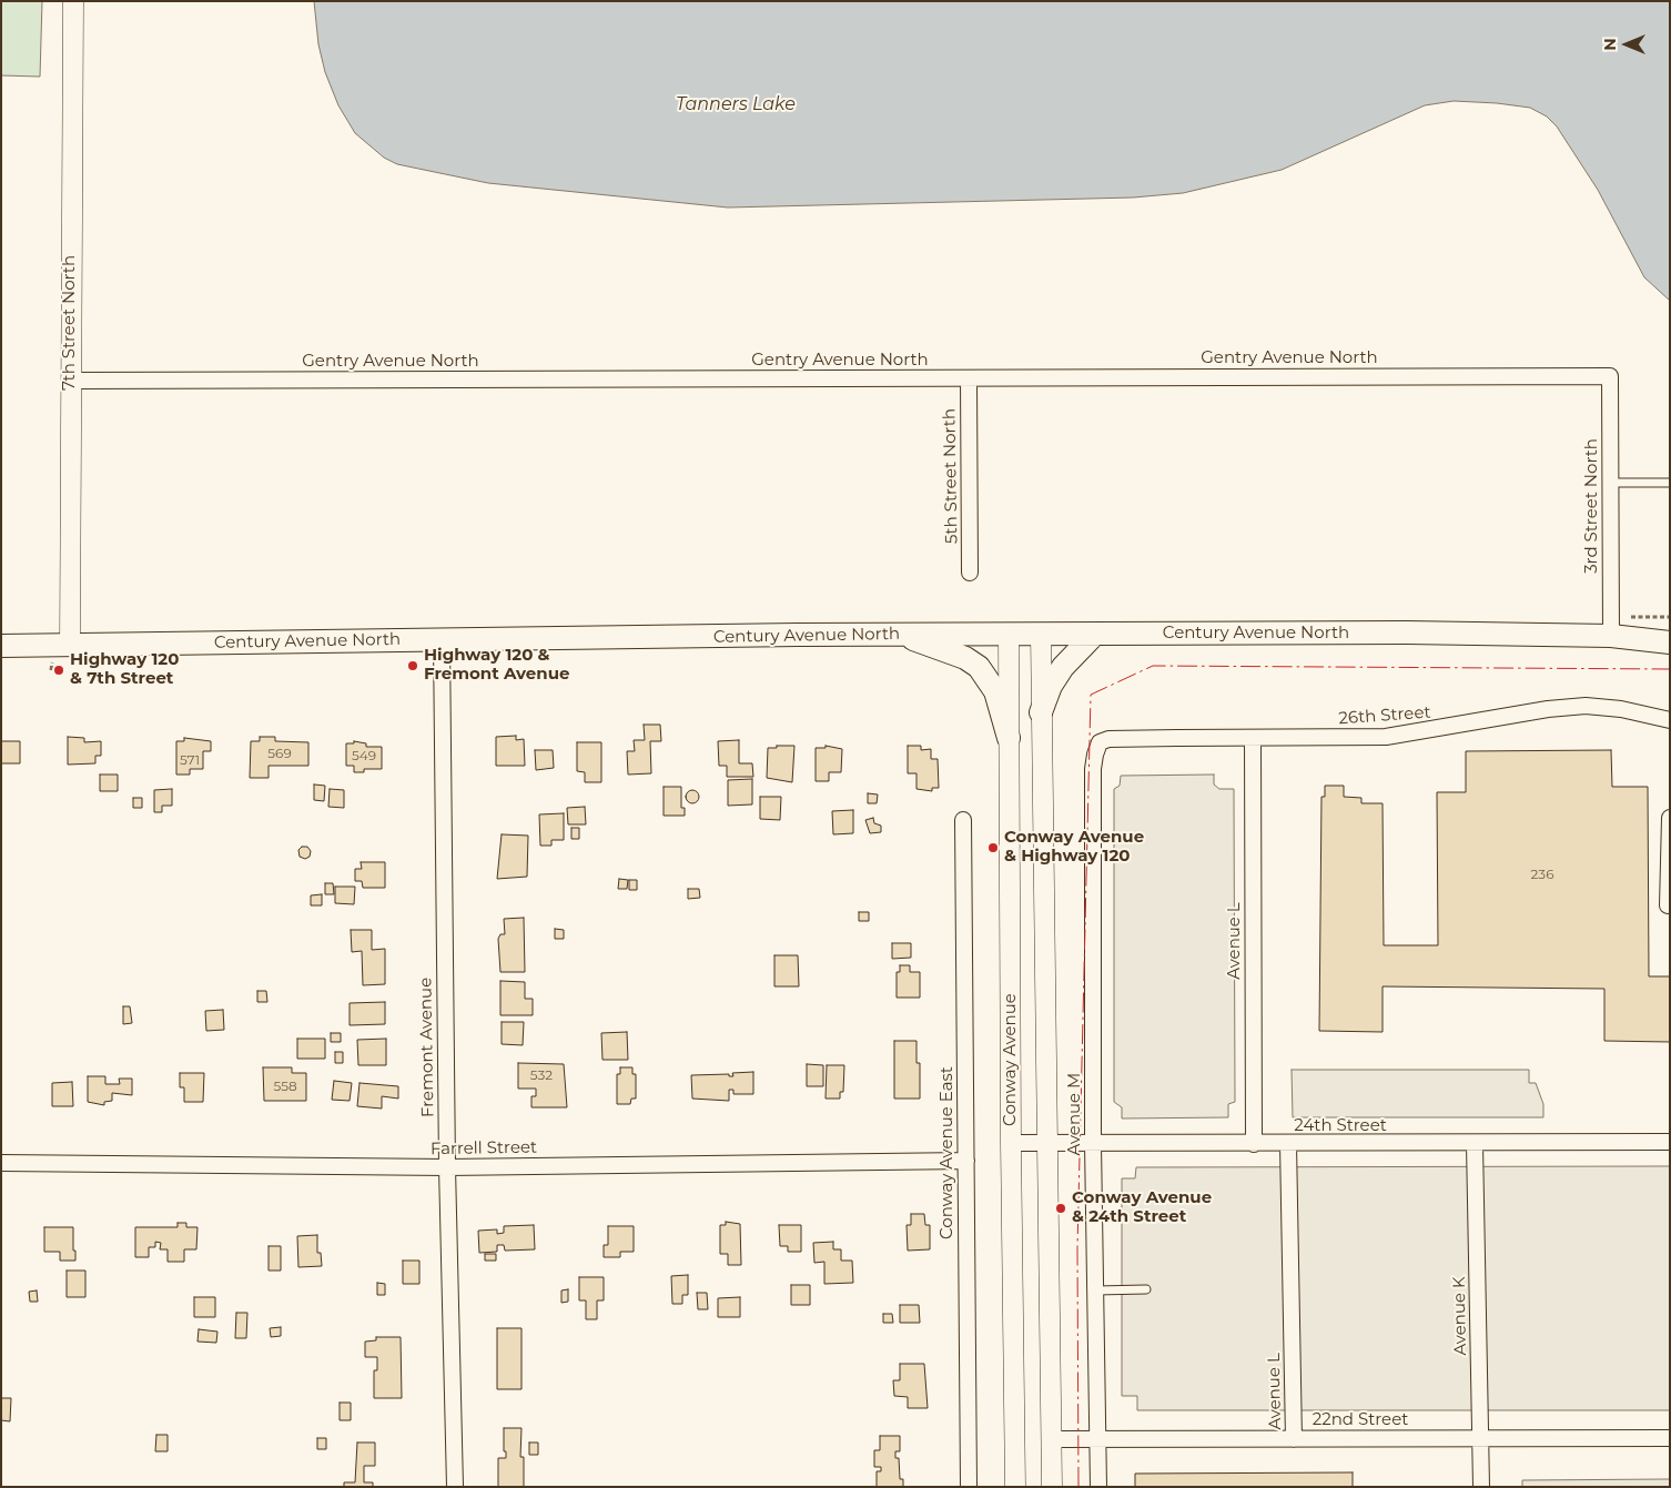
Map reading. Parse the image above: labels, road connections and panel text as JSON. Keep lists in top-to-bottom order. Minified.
{"streets":{"main road":["Century Avenue North"],"street":["7th Street North","Gentry Avenue North","5th Street North","3rd Street North","26th Street","Avenue L","Fremont Avenue","Conway Avenue","Avenue M","24th Street","Farrell Street","Conway Avenue East","Avenue K","22nd Street"]},"crossings":[["7th Street North","Gentry Avenue North"],["7th Street North","Century Avenue North"],["Gentry Avenue North","5th Street North"],["Gentry Avenue North","3rd Street North"],["3rd Street North","Century Avenue North"],["Century Avenue North","Fremont Avenue"],["Century Avenue North","Conway Avenue"],["26th Street","Avenue L"],["26th Street","Avenue M"],["Avenue L","24th Street"],["Avenue L","22nd Street"],["Fremont Avenue","Farrell Street"],["Conway Avenue","24th Street"],["Conway Avenue","22nd Street"],["Avenue M","24th Street"],["Avenue M","22nd Street"],["24th Street","Avenue K"],["Farrell Street","Conway Avenue East"],["Avenue K","22nd Street"]],"water":["Tanners Lake"],"places":["Highway 120 & Fremont Avenue","Highway 120 & 7th Street","Conway Avenue & Highway 120","Conway Avenue & 24th Street"],"house_numbers":["569","549","571","236","532","558"],"north":"left"}
